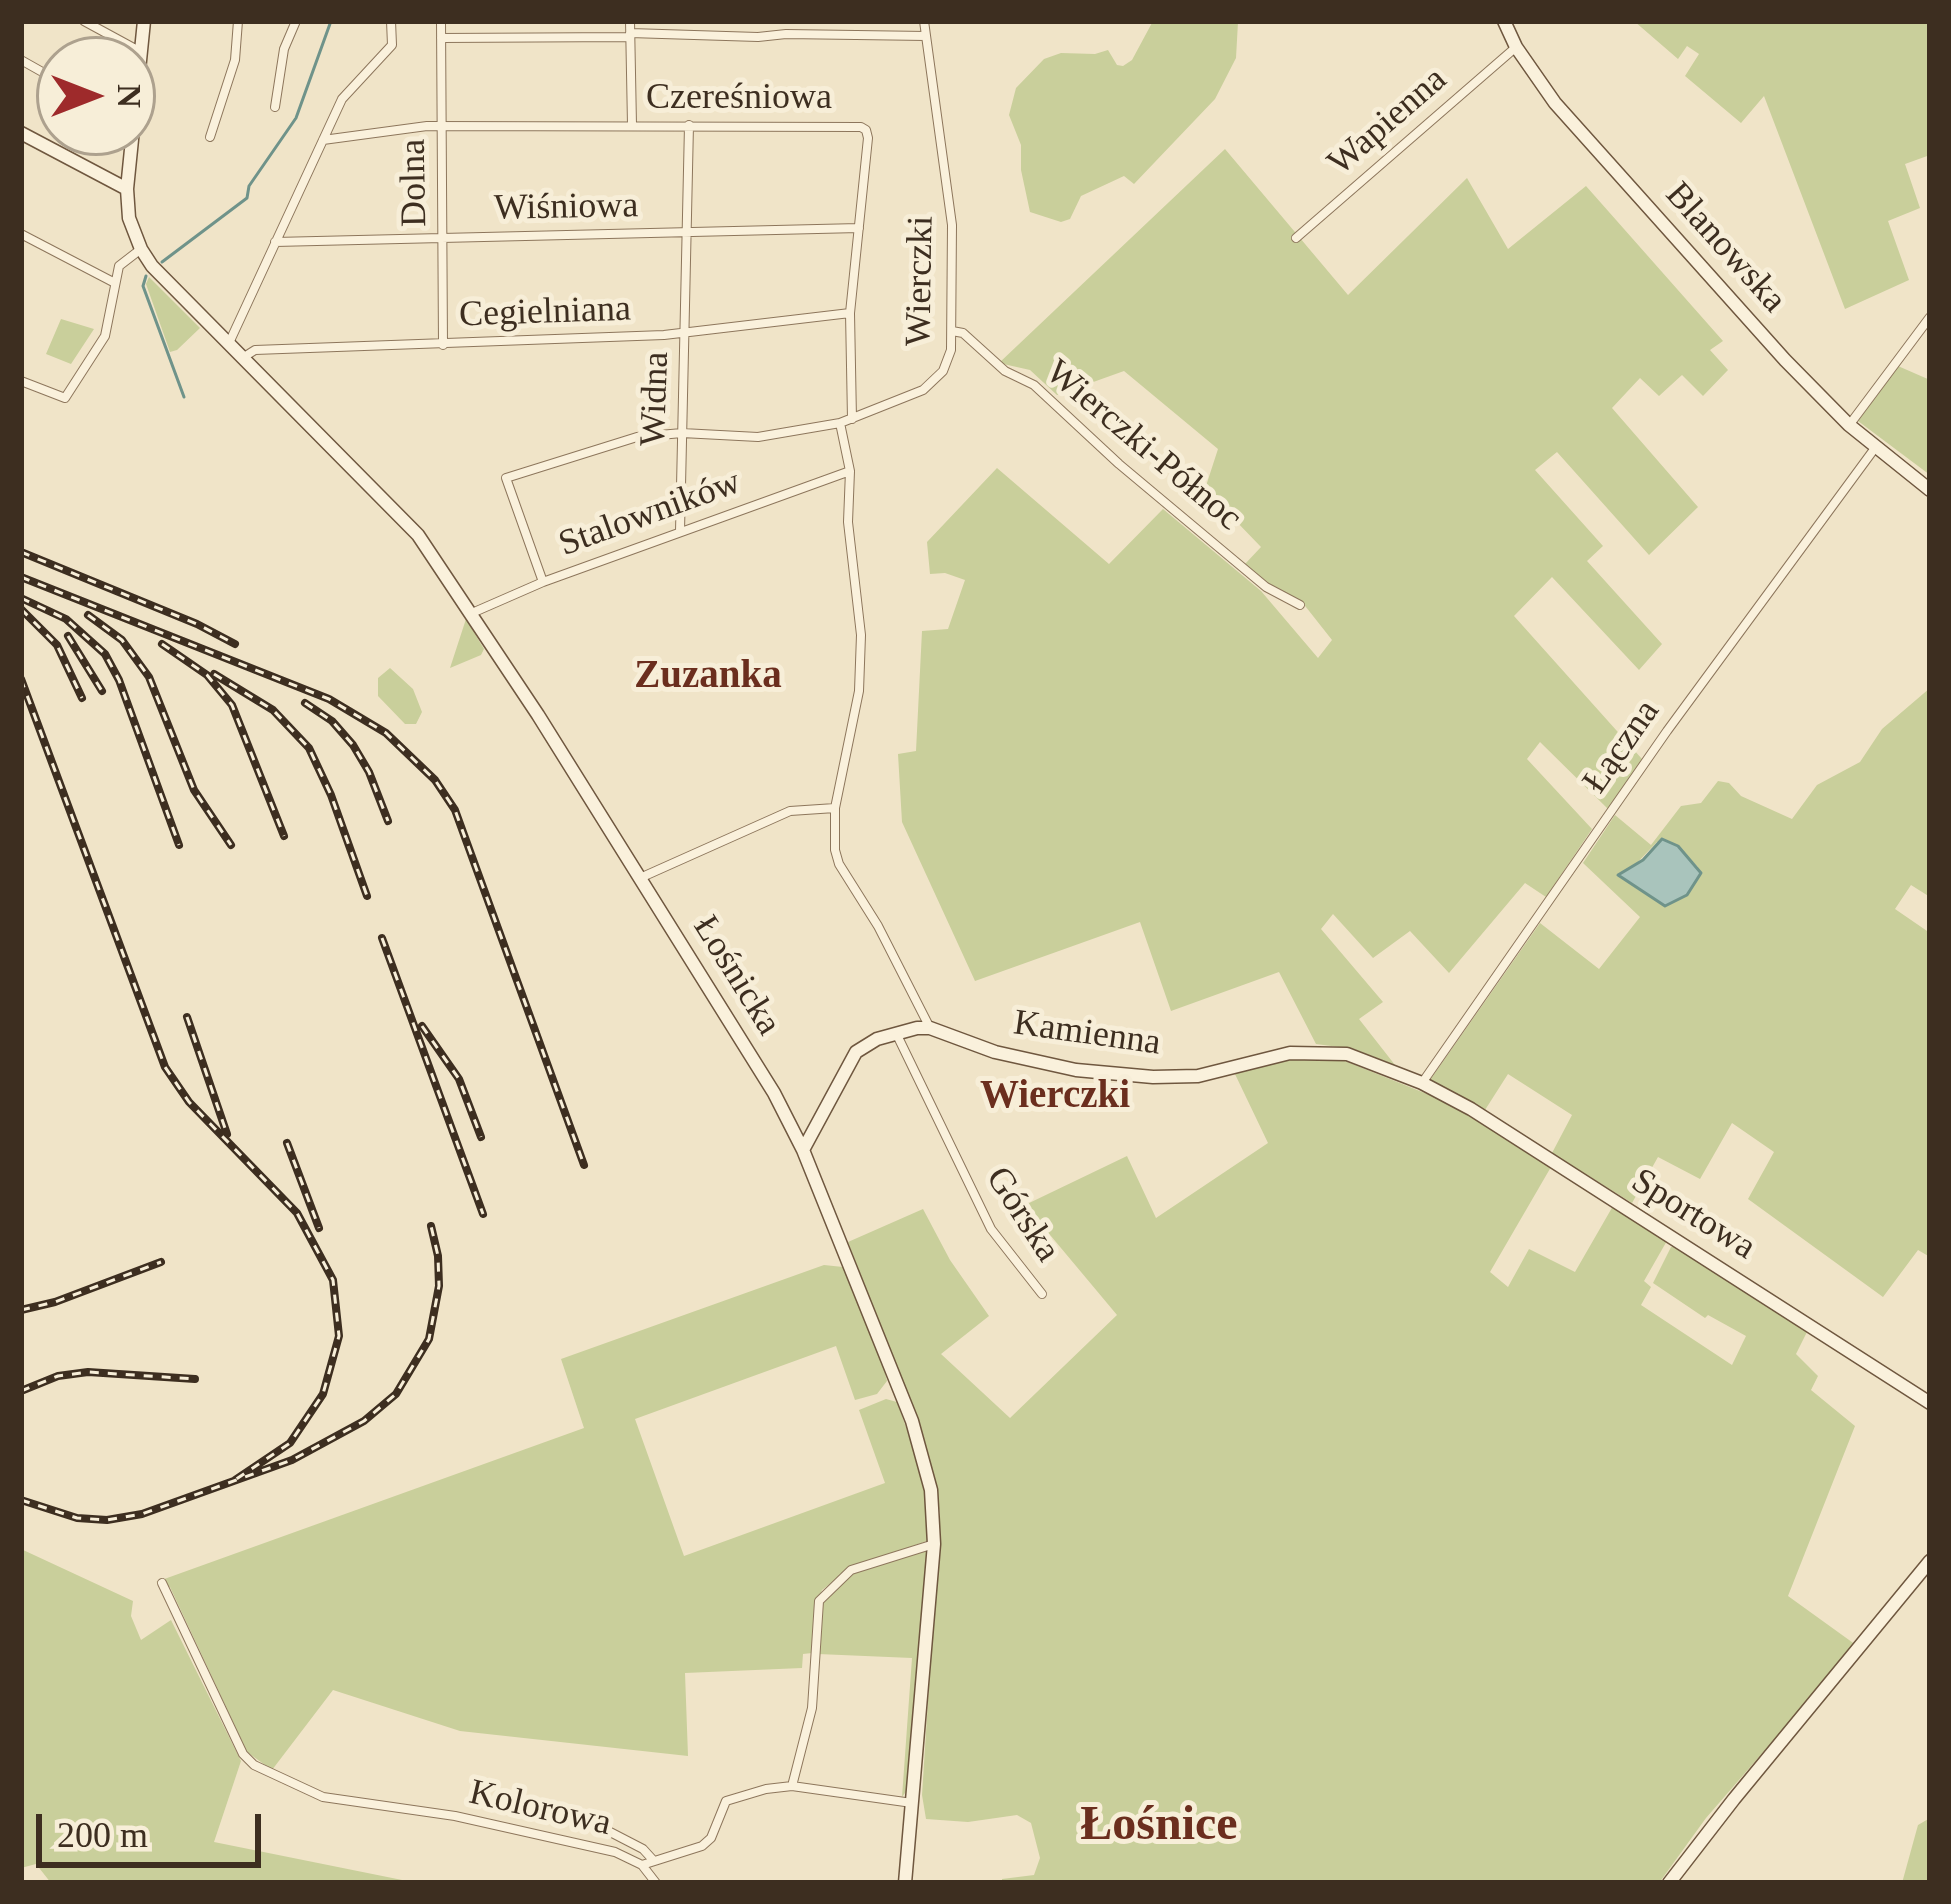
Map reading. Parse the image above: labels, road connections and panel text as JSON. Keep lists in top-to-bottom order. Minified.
{"streets":{"street":["Czereśniowa","Wapienna","Dolna","Wiśniowa","Blanowska","Wierczki","Cegielniana","Widna","Wierczki-Północ","Stalowników","Łączna","Łośnicka","Kamienna","Górska","Sportowa","Kolorowa"]},"crossings":[["Czereśniowa","Dolna"],["Czereśniowa","Wiśniowa"],["Czereśniowa","Wierczki"],["Czereśniowa","Cegielniana"],["Czereśniowa","Widna"],["Wapienna","Blanowska"],["Dolna","Wiśniowa"],["Dolna","Cegielniana"],["Wiśniowa","Widna"],["Blanowska","Łączna"],["Wierczki","Widna"],["Wierczki","Wierczki-Północ"],["Wierczki","Stalowników"],["Cegielniana","Widna"],["Cegielniana","Łośnicka"],["Widna","Stalowników"],["Stalowników","Łośnicka"],["Łączna","Kamienna"],["Łączna","Sportowa"],["Kamienna","Sportowa"]],"districts":["Zuzanka","Wierczki","Łośnice"],"scale_bar":"200 m","north":"right"}
